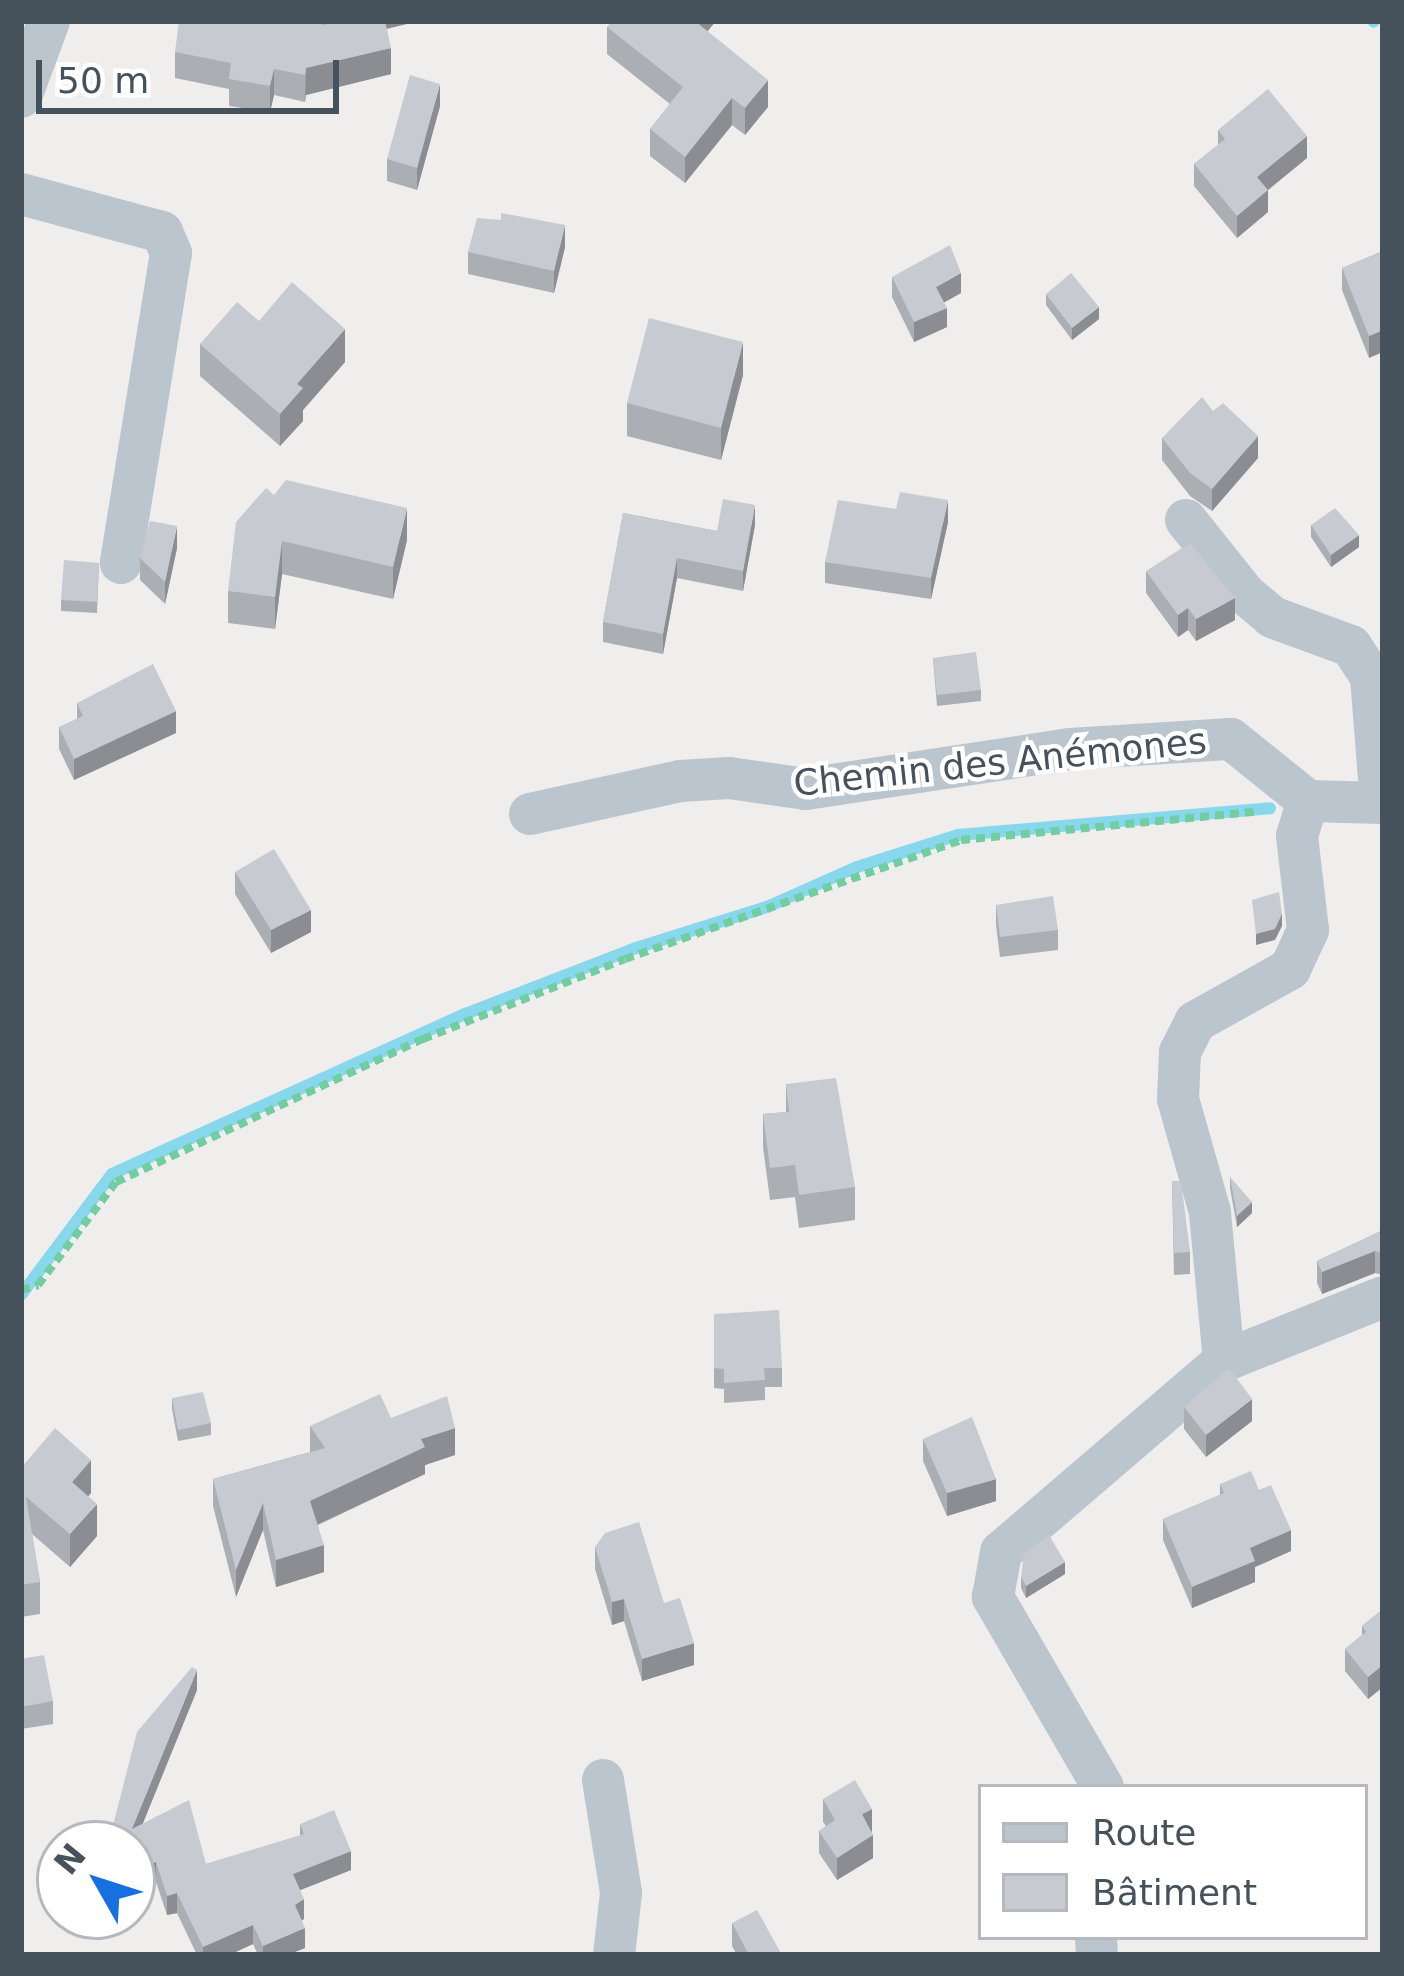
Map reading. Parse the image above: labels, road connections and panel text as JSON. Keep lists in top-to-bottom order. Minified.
{"streets":{"street":["Chemin des Anémones"]},"legend":["Route","Bâtiment"],"scale_bar":"50 m","north":"top left"}
